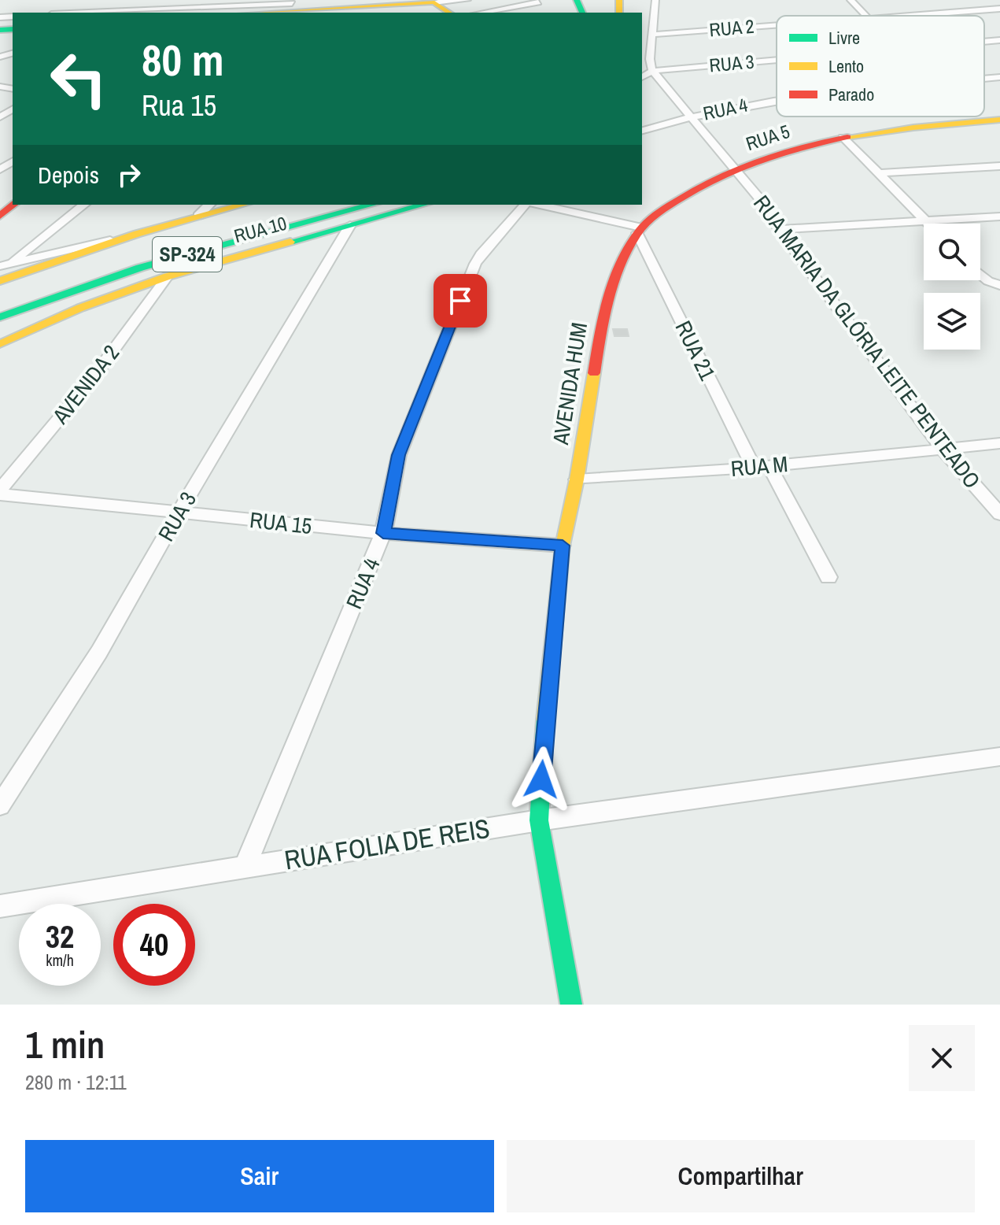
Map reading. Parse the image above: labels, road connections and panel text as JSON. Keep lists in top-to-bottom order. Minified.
{"streets":{"main road":["RUA 5","RUA 10","SP-324","AVENIDA HUM"],"street":["RUA 2","RUA 3","RUA 4","RUA MARIA DA GLÓRIA LEITE PENTEADO","RUA 21","AVENIDA 2","RUA M","RUA 15","RUA FOLIA DE REIS"]},"crossings":[["RUA 3","RUA 10"],["RUA 3","RUA MARIA DA GLÓRIA LEITE PENTEADO"],["RUA 3","RUA 15"],["RUA 4","RUA MARIA DA GLÓRIA LEITE PENTEADO"],["RUA 4","RUA 15"],["RUA 4","RUA FOLIA DE REIS"],["RUA 5","RUA MARIA DA GLÓRIA LEITE PENTEADO"],["RUA 5","RUA 21"],["RUA 5","AVENIDA HUM"],["RUA 10","AVENIDA 2"],["RUA MARIA DA GLÓRIA LEITE PENTEADO","RUA M"],["RUA 21","AVENIDA HUM"],["RUA 21","RUA M"],["AVENIDA HUM","RUA M"],["AVENIDA HUM","RUA 15"],["AVENIDA HUM","RUA FOLIA DE REIS"]],"legend":["Livre","Lento","Parado"],"page":{"turn":["80 m","Rua 15"],"then":"Depois","speed":"32 km/h","limit":"40","heading":["1 min","280 m · 12:11"],"buttons":["Sair","Compartilhar"]}}
